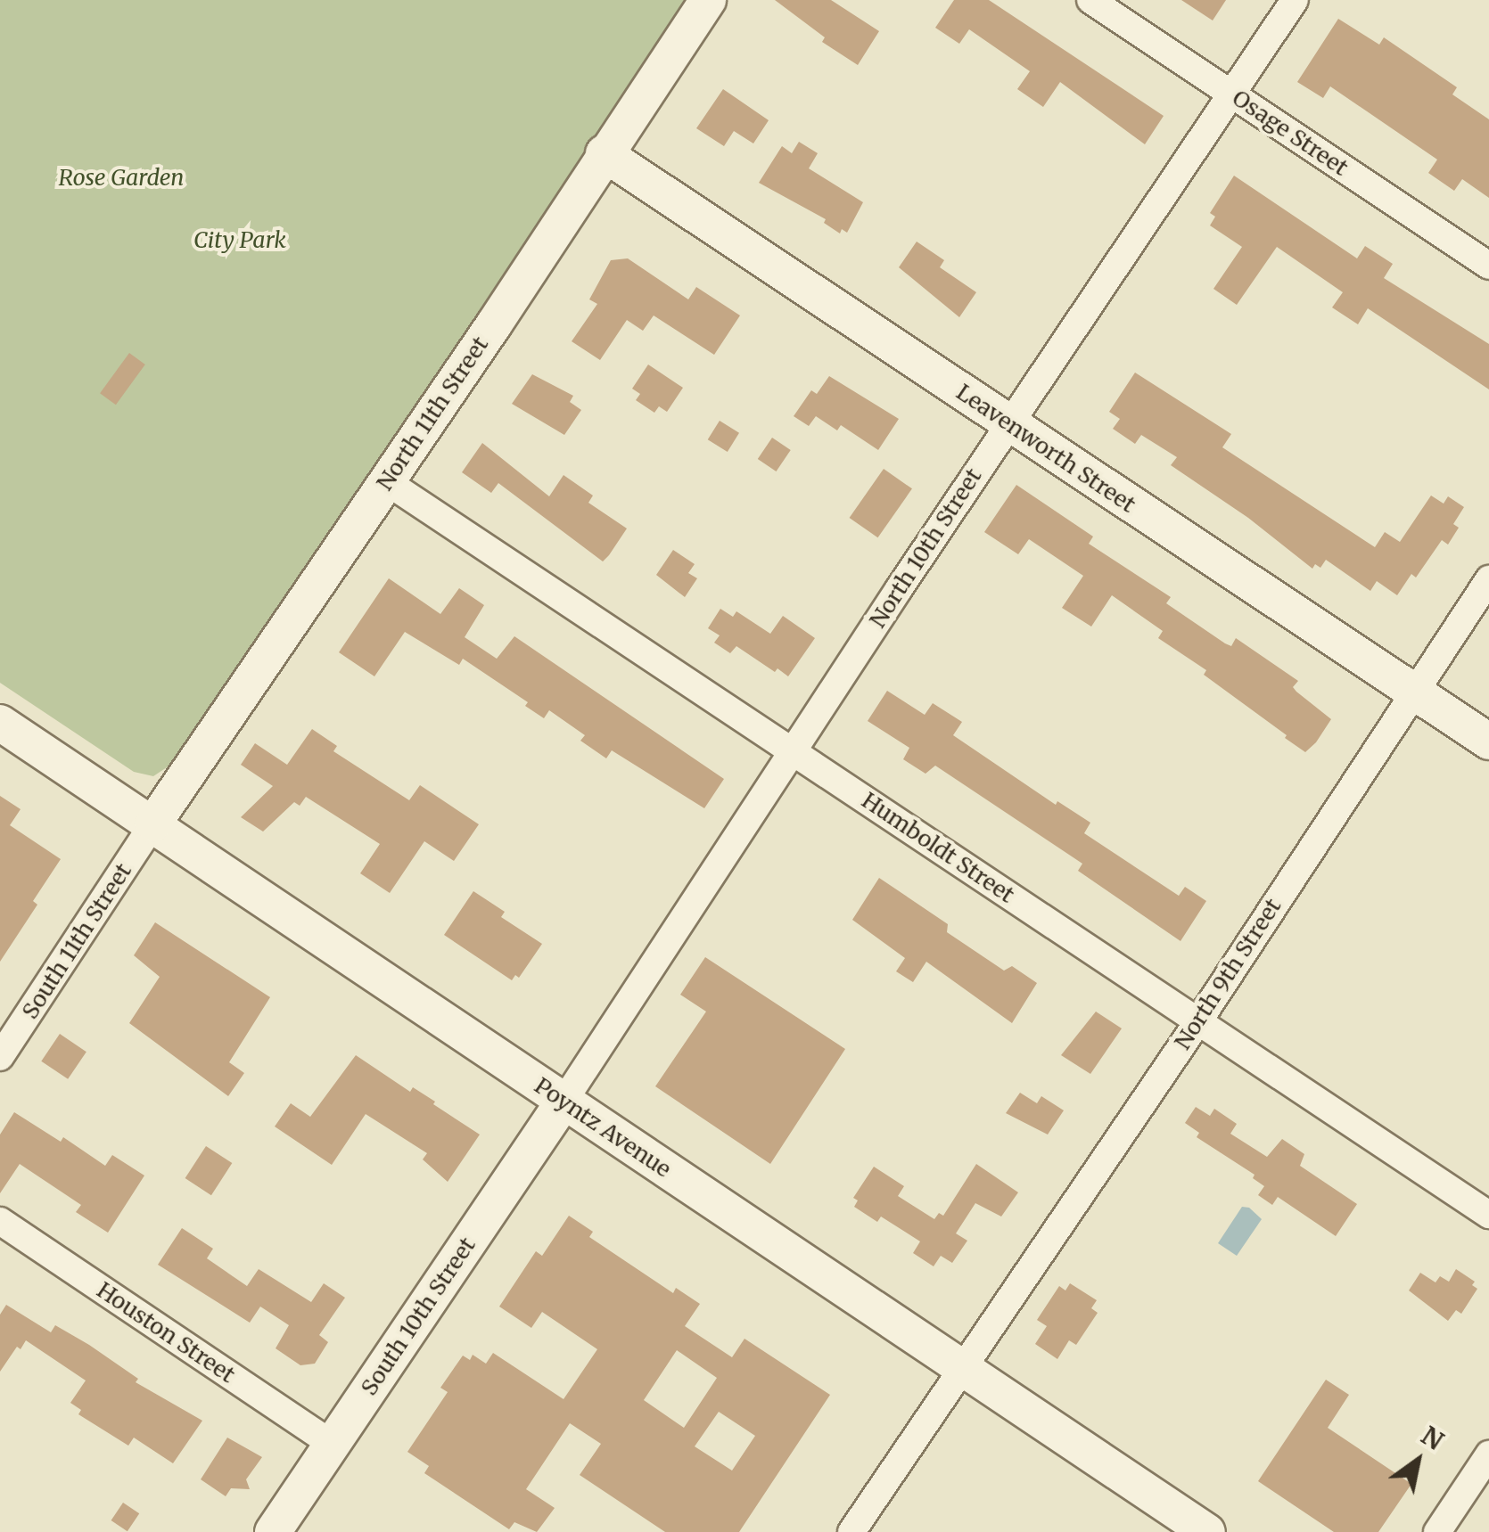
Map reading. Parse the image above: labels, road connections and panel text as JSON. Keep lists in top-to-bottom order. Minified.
{"streets":{"street":["Osage Street","North 11th Street","Leavenworth Street","North 10th Street","Humboldt Street","South 11th Street","North 9th Street","Poyntz Avenue","South 10th Street","Houston Street"]},"crossings":[["Osage Street","North 10th Street"],["North 11th Street","Leavenworth Street"],["North 11th Street","Humboldt Street"],["North 11th Street","South 11th Street"],["North 11th Street","Poyntz Avenue"],["Leavenworth Street","North 10th Street"],["Leavenworth Street","North 9th Street"],["North 10th Street","Humboldt Street"],["North 10th Street","Poyntz Avenue"],["North 10th Street","South 10th Street"],["Humboldt Street","North 9th Street"],["South 11th Street","Poyntz Avenue"],["North 9th Street","Poyntz Avenue"],["Poyntz Avenue","South 10th Street"],["South 10th Street","Houston Street"]],"parks":["Rose Garden","City Park"],"north":"top right"}
